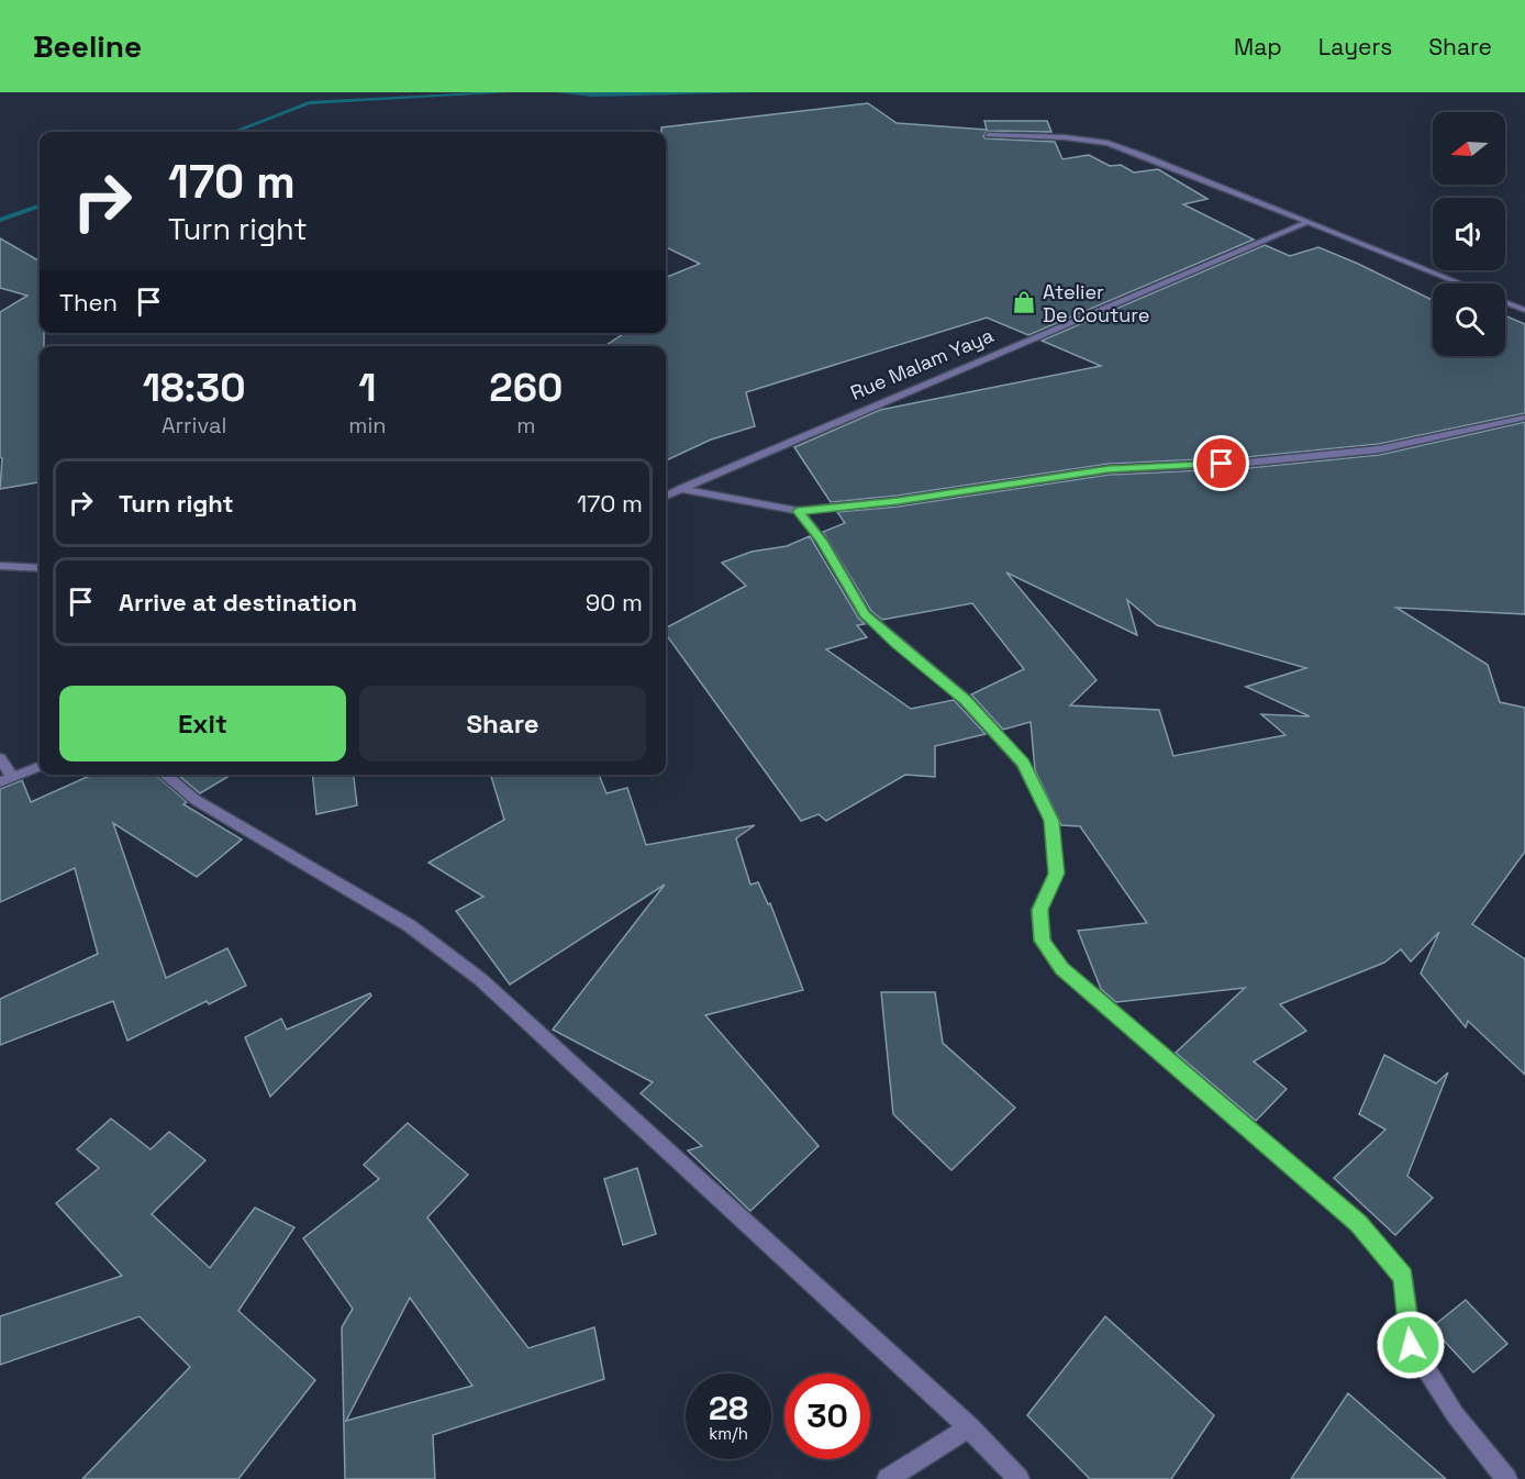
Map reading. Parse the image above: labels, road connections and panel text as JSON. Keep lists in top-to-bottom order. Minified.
{"streets":{"street":["Rue Malam Yaya"]},"places":{"shop":["Atelier De Couture"]},"north":"left","page":{"header":"Beeline","nav":["Map","Layers","Share"],"turn":["170 m","Turn right"],"then":"Then","eta":["18:30","Arrival","1","min","260","m"],"list":[{"name":"Turn right","value":"170 m"},{"name":"Arrive at destination","value":"90 m"}],"buttons":["Exit","Share"],"speed":"28 km/h","limit":"30"}}
